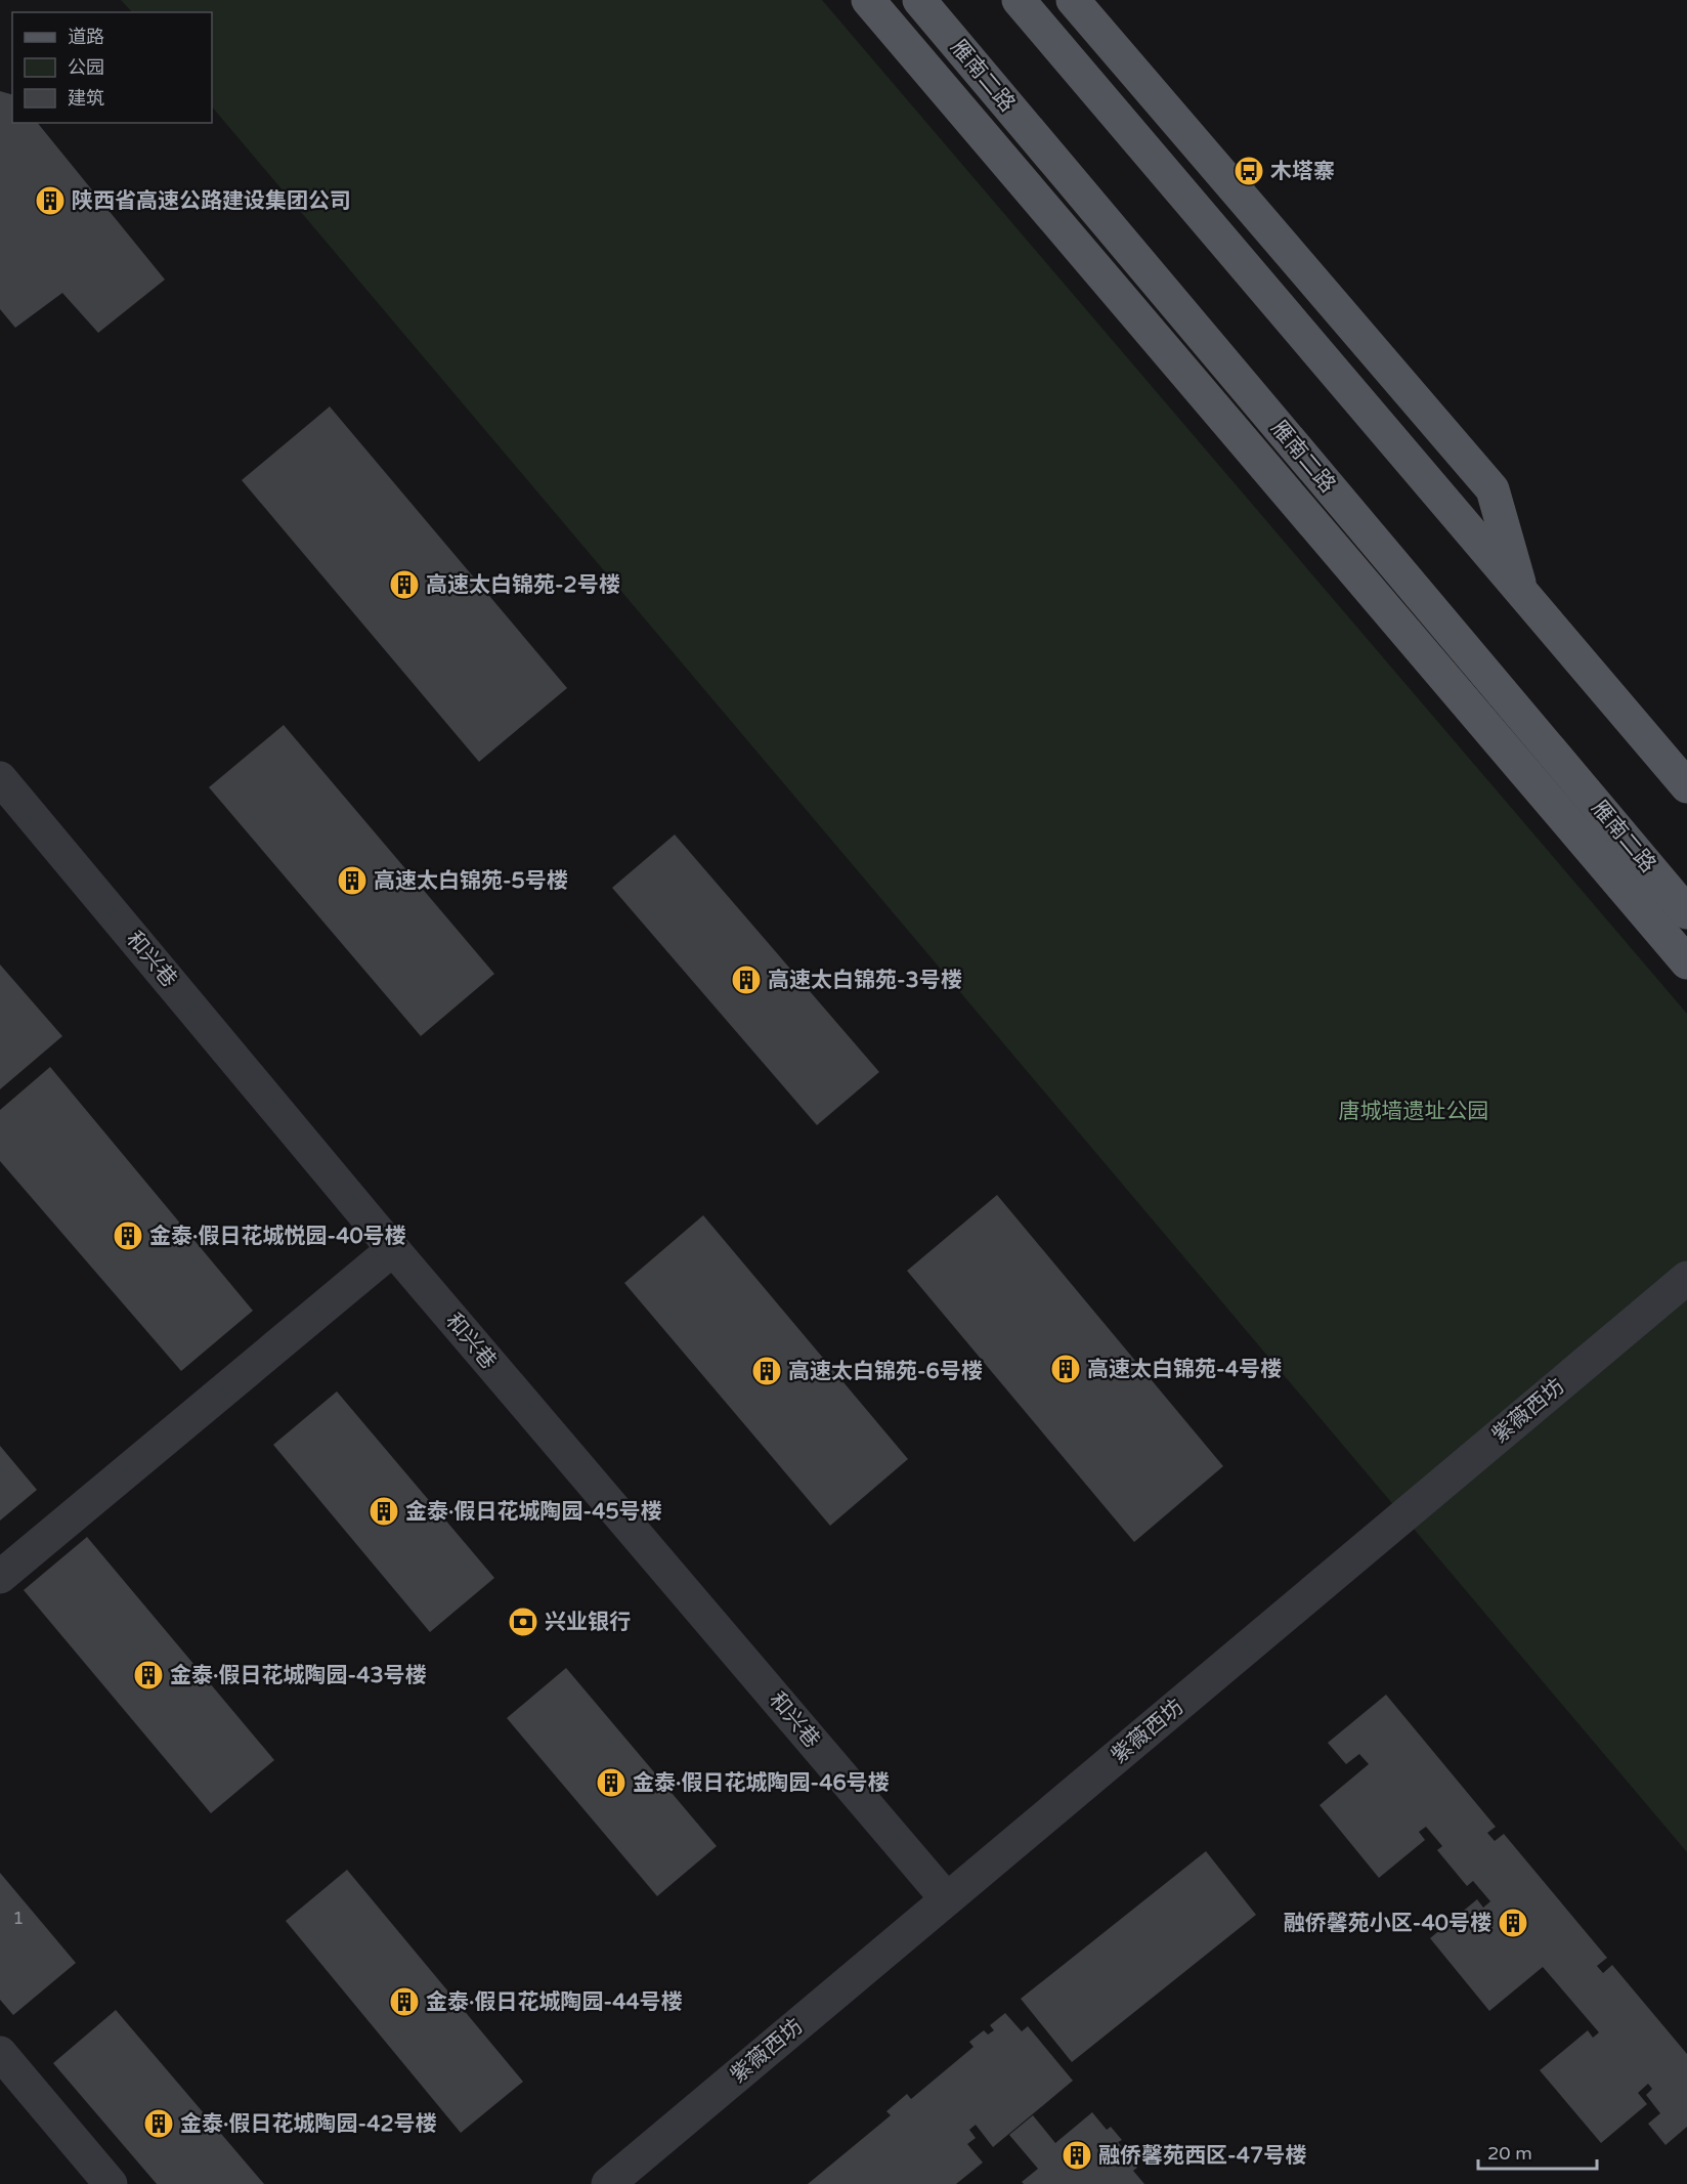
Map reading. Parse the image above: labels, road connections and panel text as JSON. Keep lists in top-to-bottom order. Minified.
{"streets":{"main road":["雁南二路"],"street":["和兴巷","紫薇西坊"]},"crossings":[["和兴巷","紫薇西坊"]],"parks":["唐城墙遗址公园"],"places":{"bus stop":["木塔寨"],"building":["陕西省高速公路建设集团公司","高速太白锦苑-2号楼","高速太白锦苑-5号楼","高速太白锦苑-3号楼","金泰·假日花城悦园-40号楼","高速太白锦苑-4号楼","高速太白锦苑-6号楼","金泰·假日花城陶园-45号楼","金泰·假日花城陶园-43号楼","金泰·假日花城陶园-46号楼","融侨馨苑小区-40号楼","金泰·假日花城陶园-44号楼","金泰·假日花城陶园-42号楼","融侨馨苑西区-47号楼"],"bank":["兴业银行"]},"house_numbers":["1"],"legend":["道路","公园","建筑"],"scale_bar":"20 m"}
